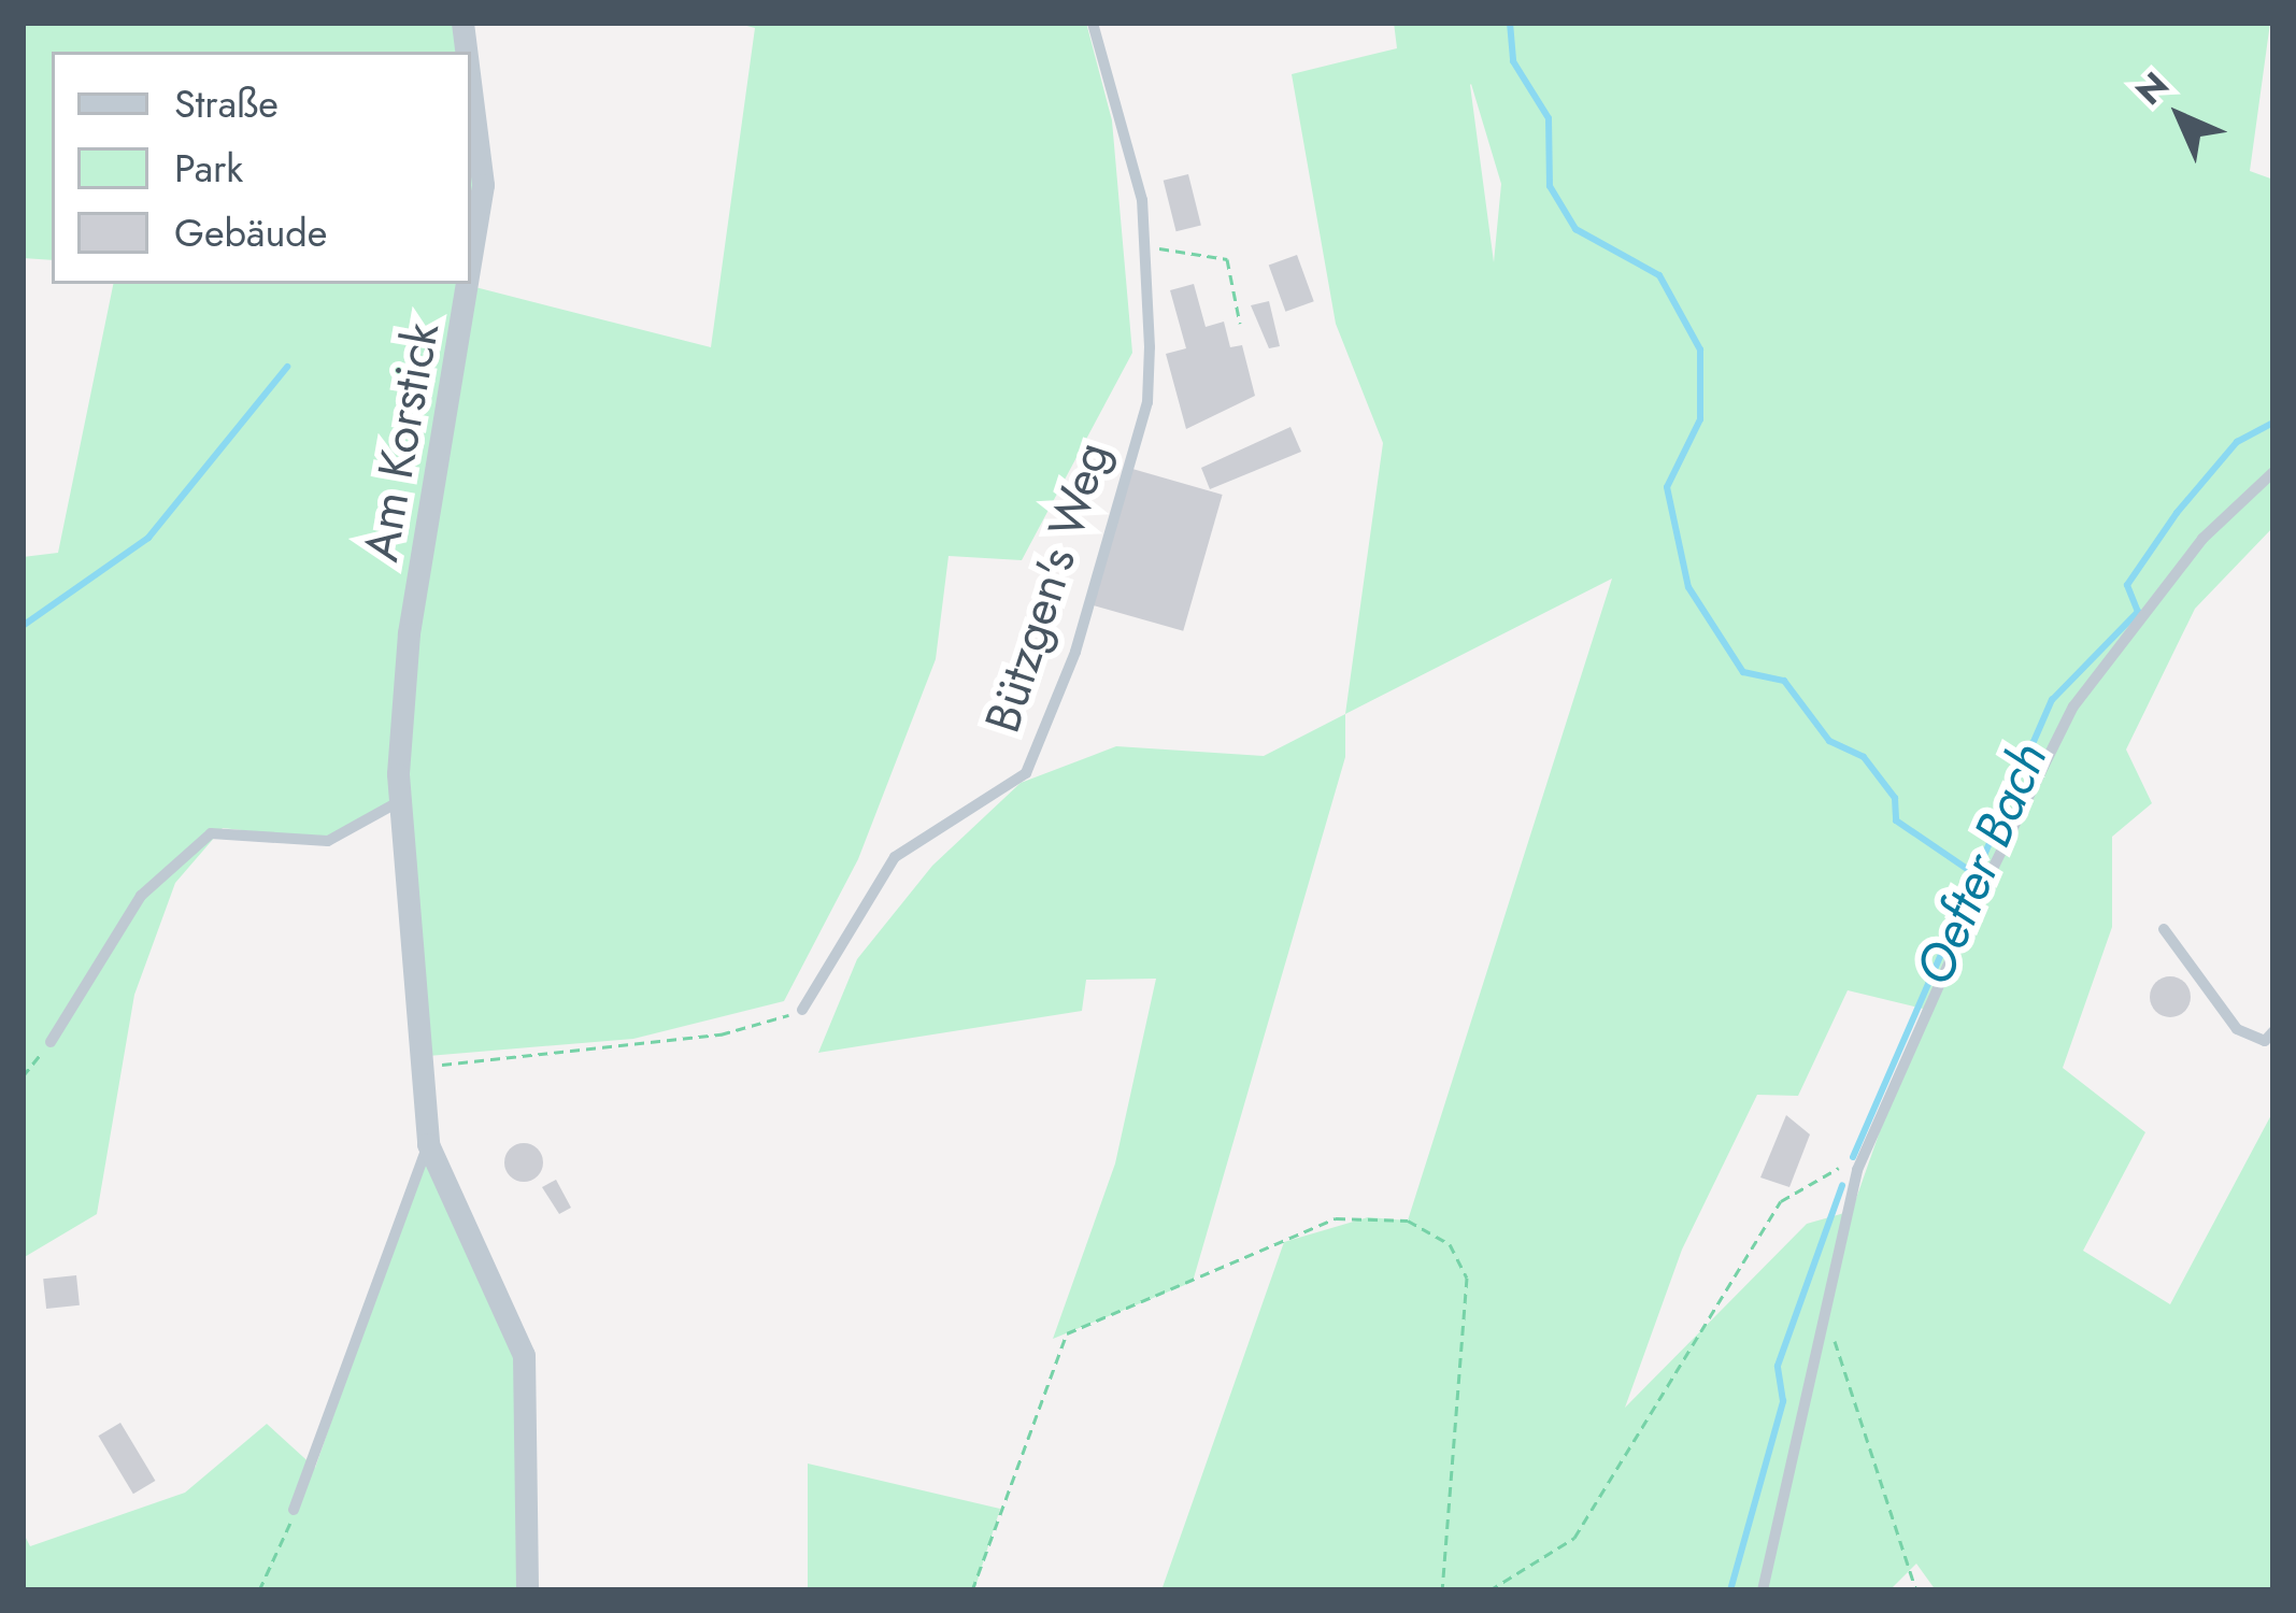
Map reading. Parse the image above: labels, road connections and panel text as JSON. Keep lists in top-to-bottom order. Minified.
{"streets":{"street":["Am Korstick"],"lane":["Bützgen's Weg"]},"water":["Oefter Bach"],"legend":["Straße","Park","Gebäude"],"north":"top left"}
